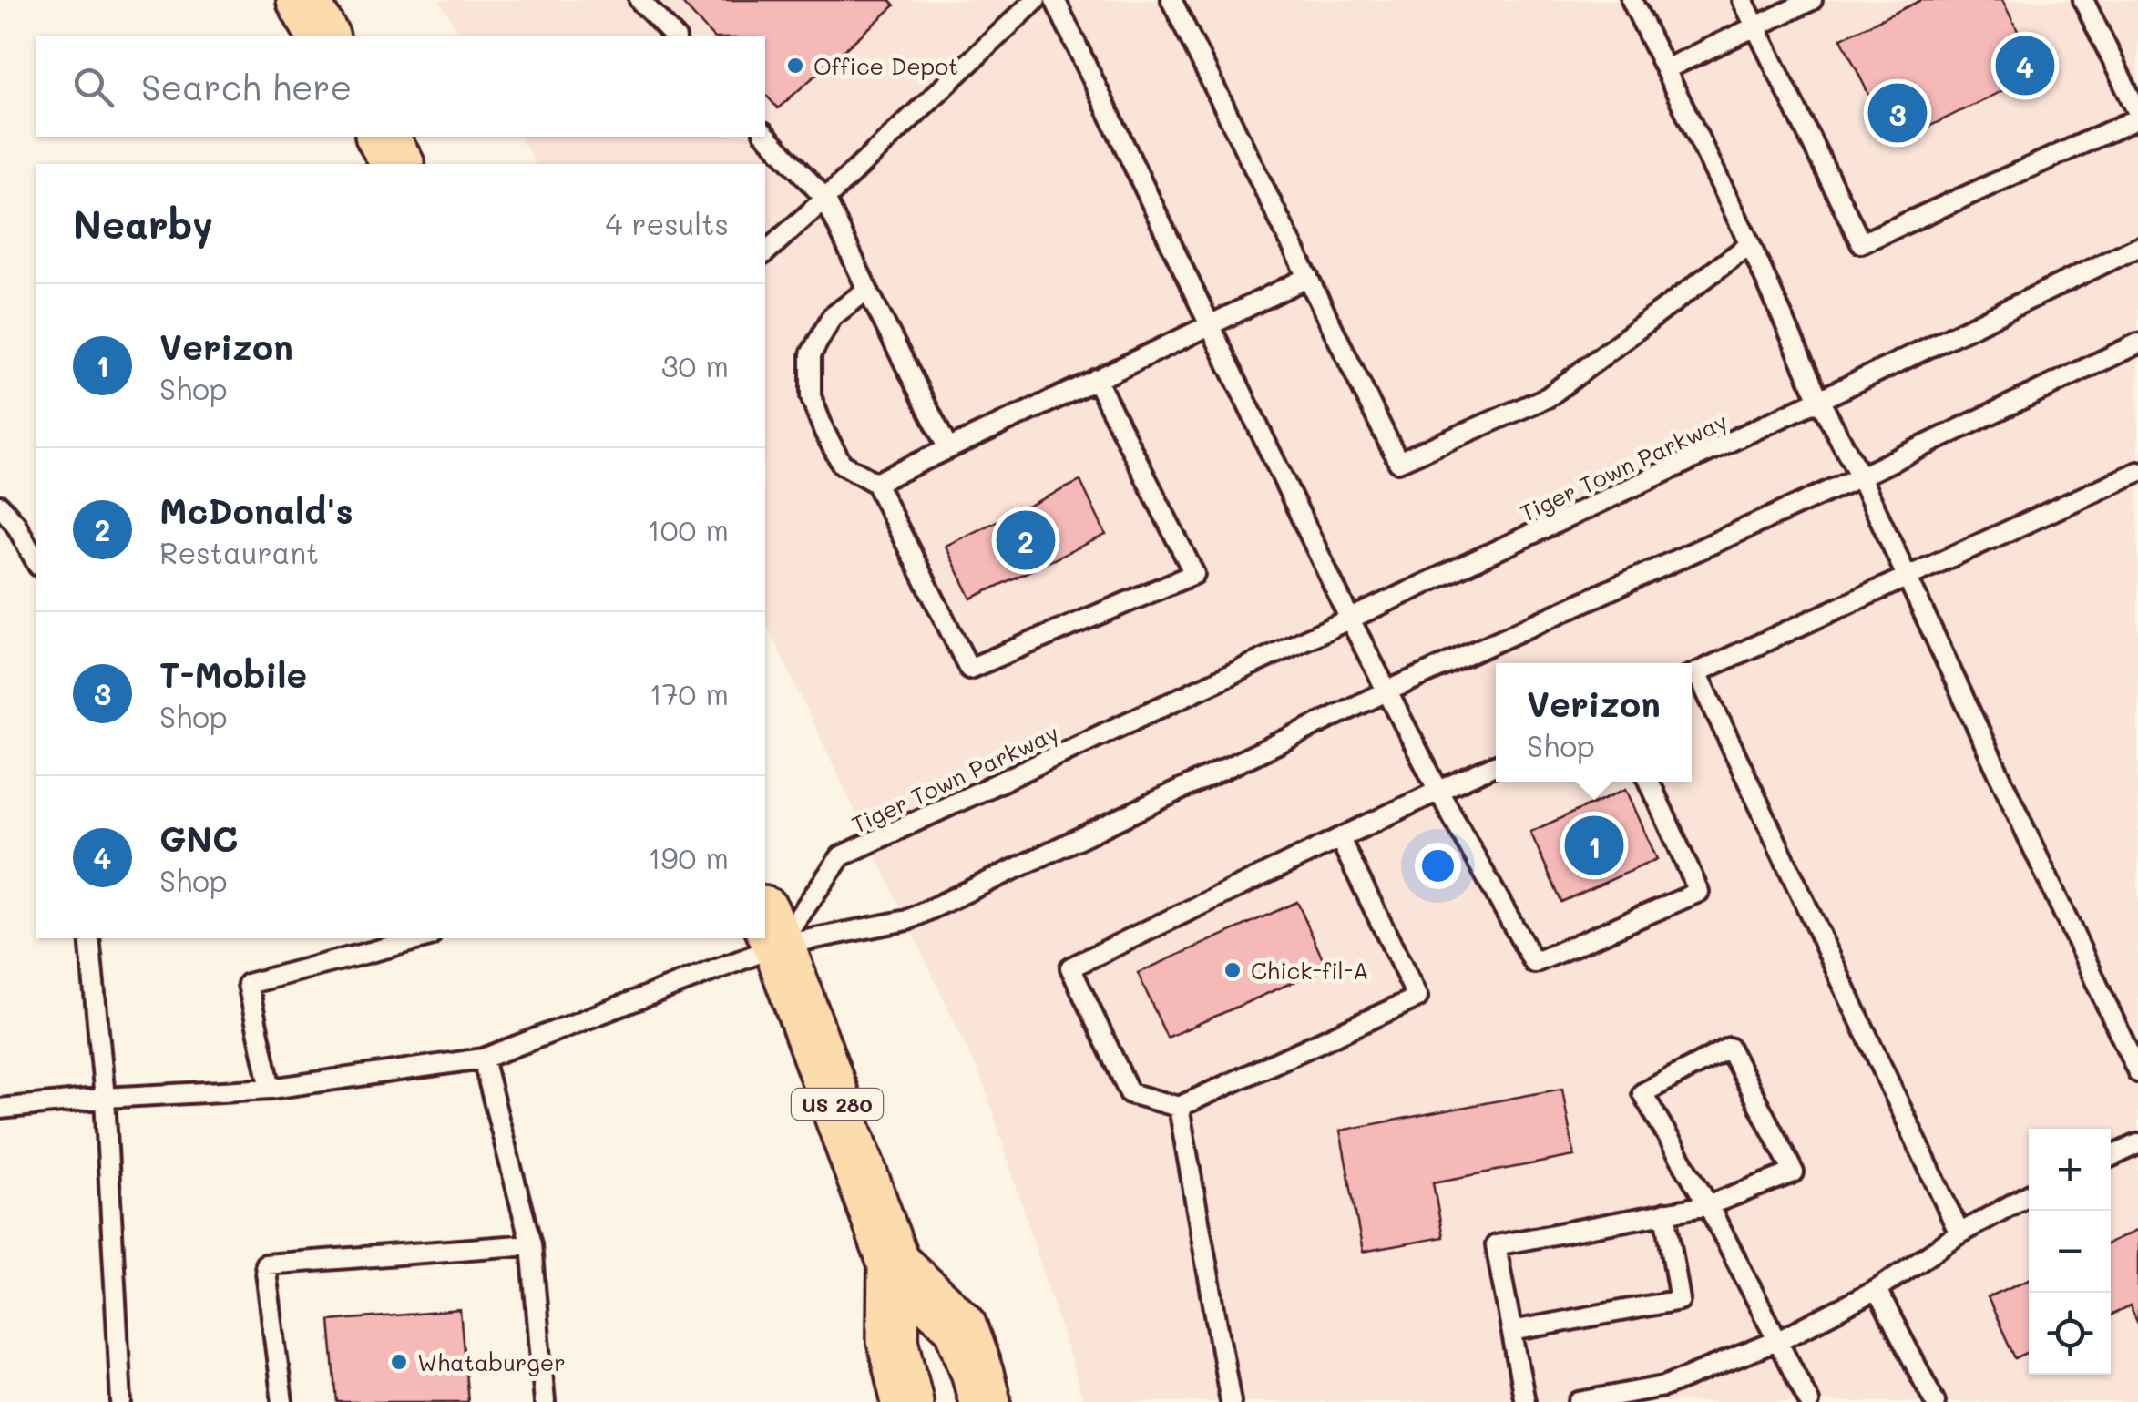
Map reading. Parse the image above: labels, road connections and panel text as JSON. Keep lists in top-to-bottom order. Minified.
{"streets":{"highway":["US 280"],"lane":["Tiger Town Parkway"]},"crossings":[["Tiger Town Parkway","US 280"]],"places":["Office Depot","Chick-fil-A","Whataburger"],"page":{"pins":["4","3","2","1"],"search":"Search here","heading":["Nearby","4 results"],"list":[{"mark":"1","name":"Verizon","note":"Shop","value":"30 m"},{"mark":"2","name":"McDonald's","note":"Restaurant","value":"100 m"},{"mark":"3","name":"T-Mobile","note":"Shop","value":"170 m"},{"mark":"4","name":"GNC","note":"Shop","value":"190 m"}],"popup":["Verizon","Shop"],"map_buttons":["+","−"]}}
